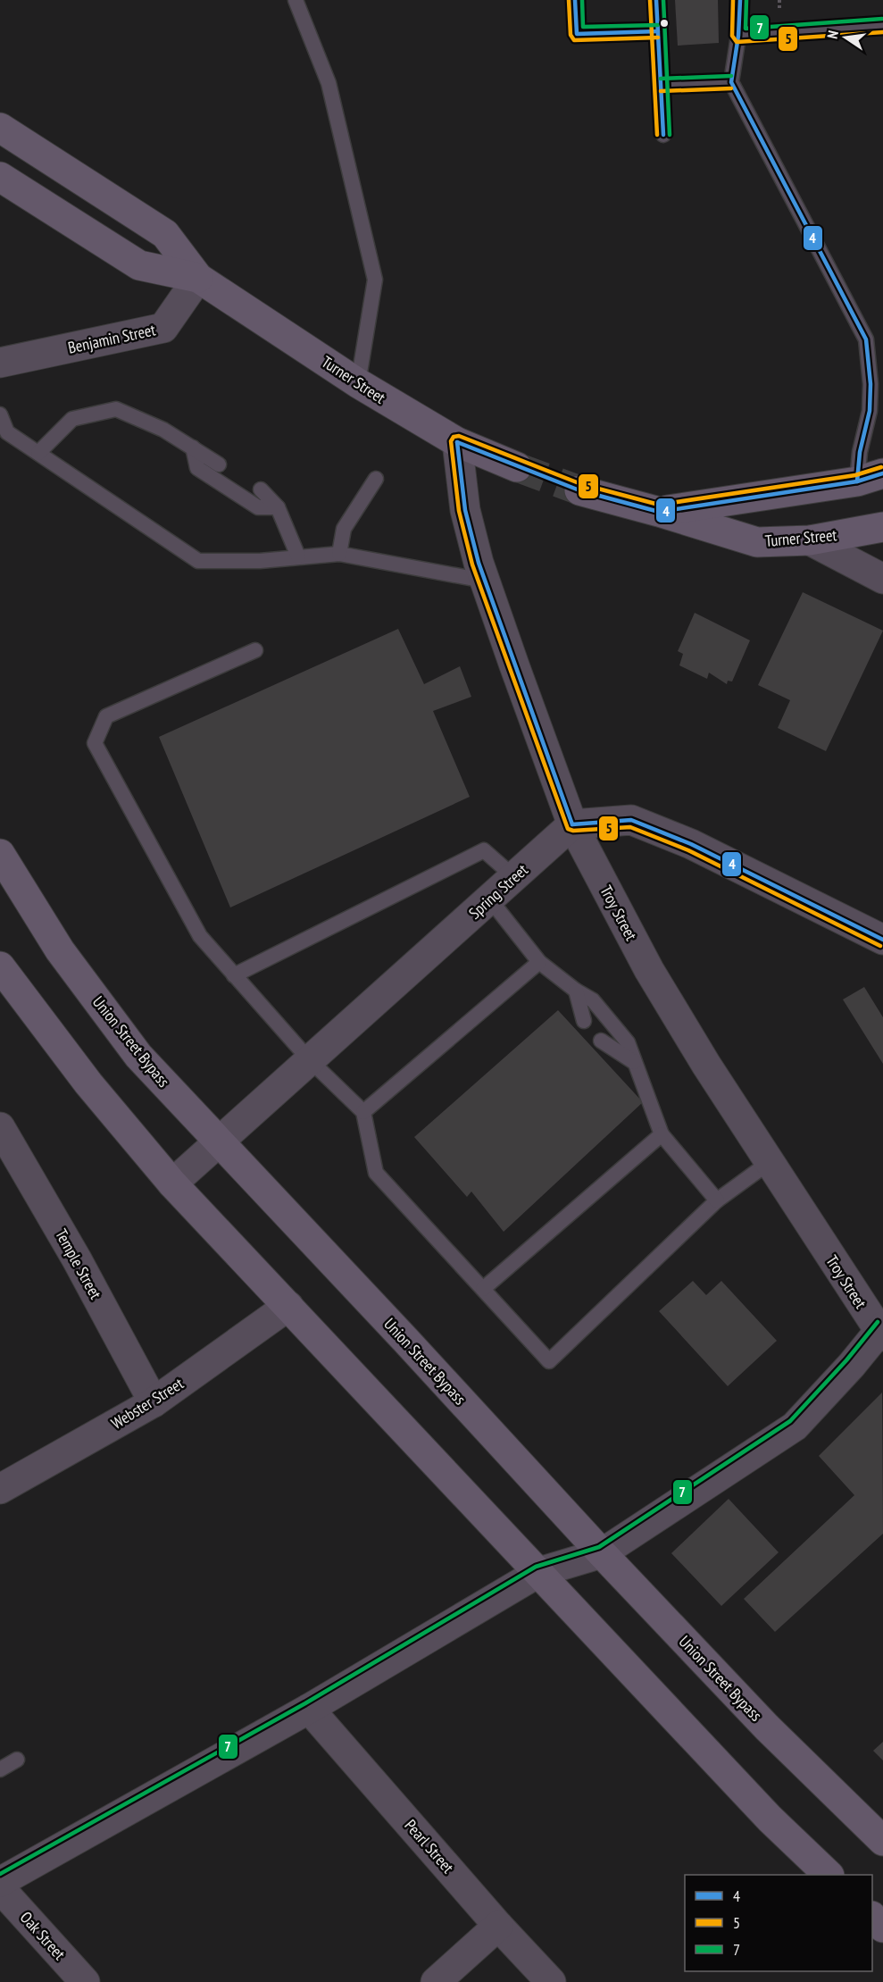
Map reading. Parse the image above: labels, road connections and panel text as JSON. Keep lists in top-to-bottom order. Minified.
{"streets":{"highway":["Turner Street","Union Street Bypass"],"street":["Benjamin Street","Spring Street","Troy Street","Temple Street","Webster Street","Pearl Street","Oak Street"]},"crossings":[["Benjamin Street","Turner Street"],["Turner Street","Troy Street"],["Spring Street","Troy Street"],["Spring Street","Union Street Bypass"],["Temple Street","Webster Street"]],"lines":["transit line 4","transit line 5","transit line 7"],"legend":["4","5","7"],"north":"left"}
